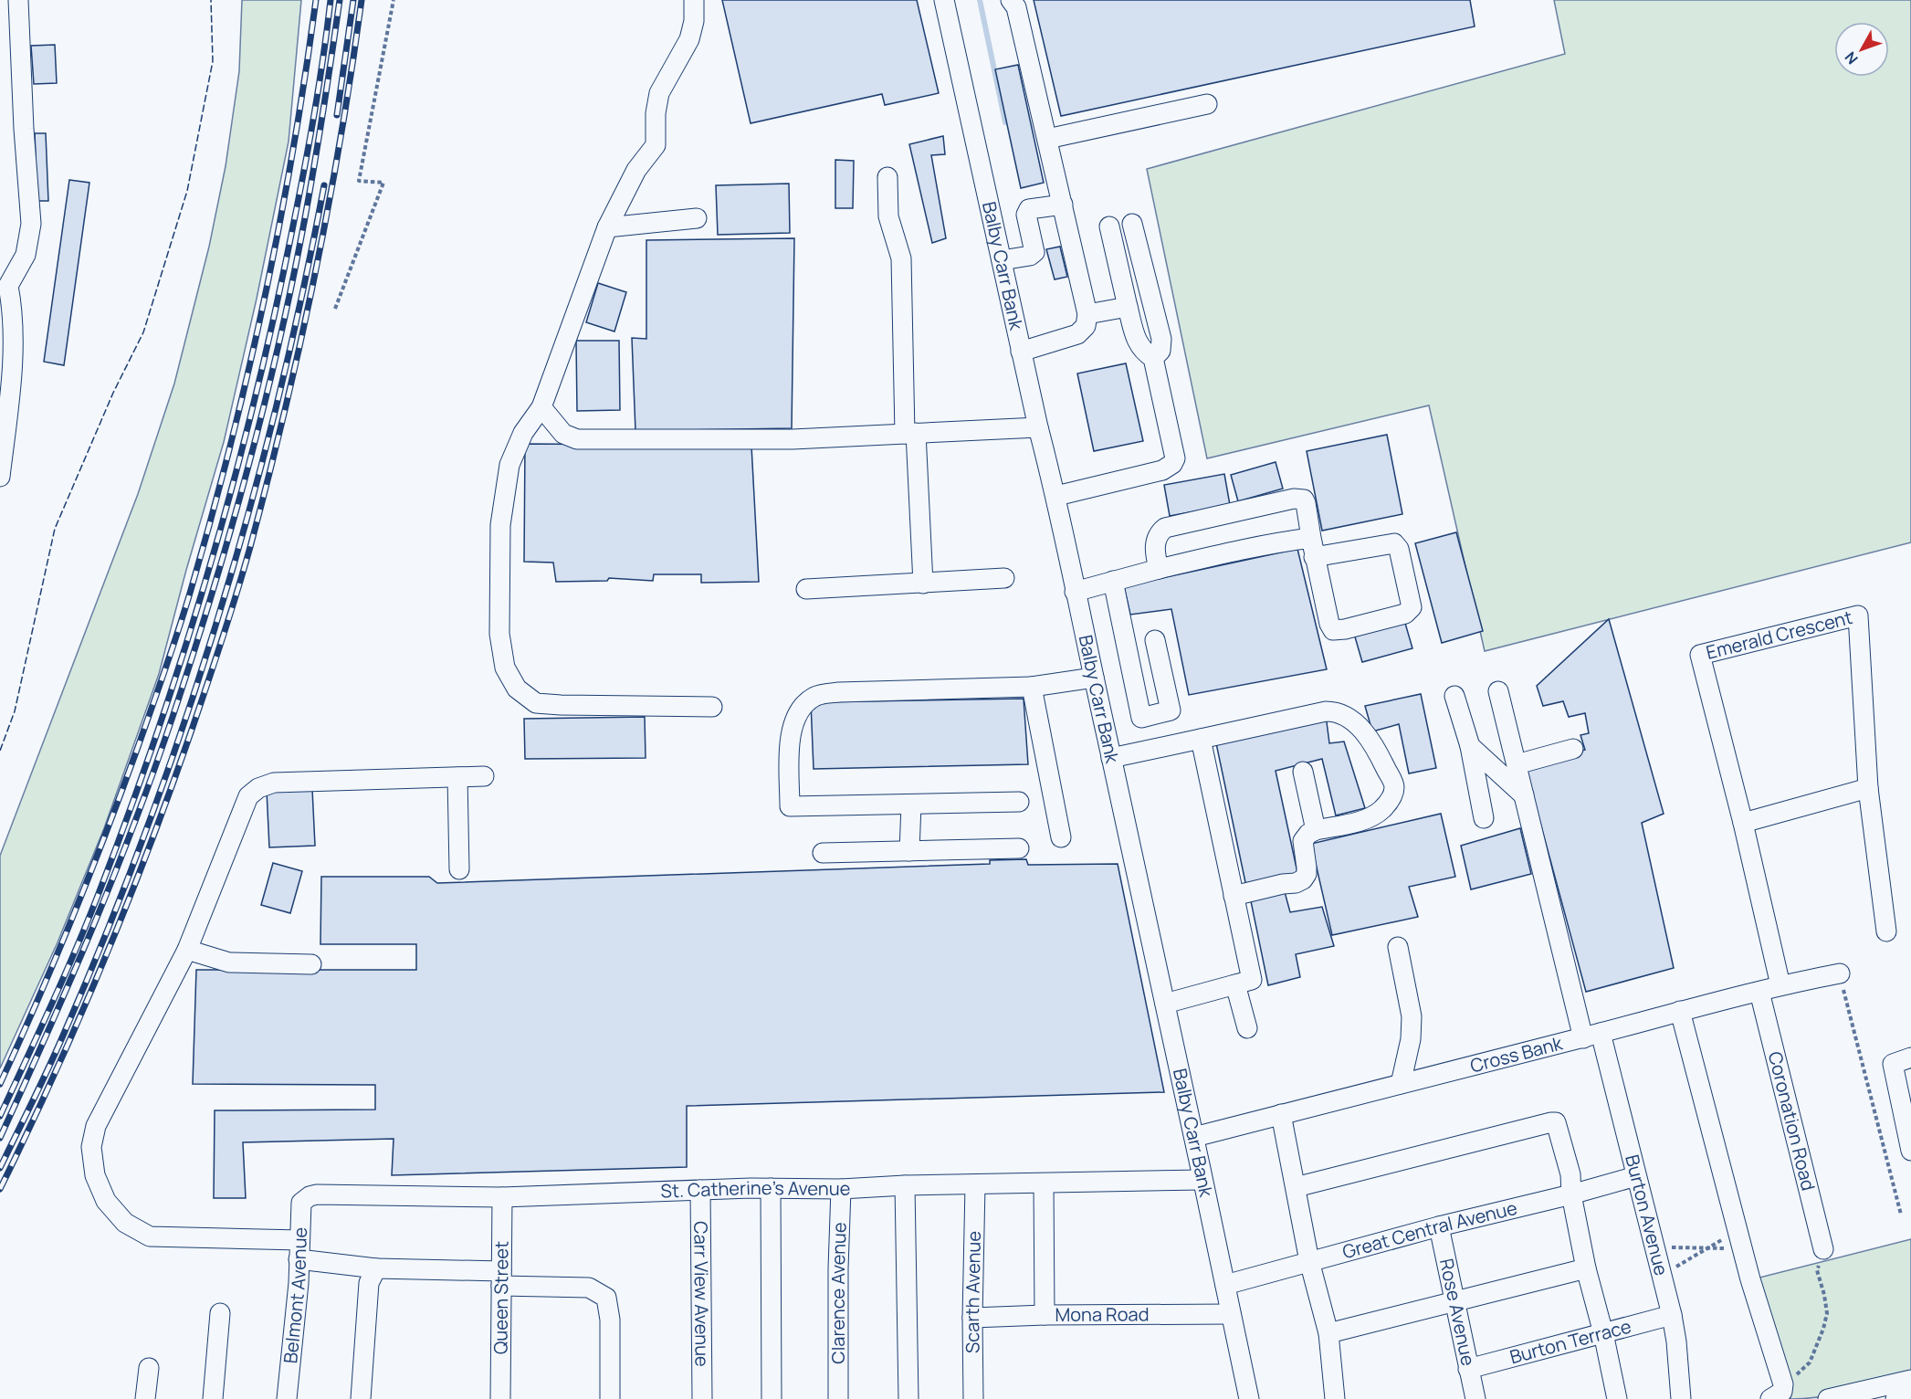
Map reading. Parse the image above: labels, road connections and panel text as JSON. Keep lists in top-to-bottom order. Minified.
{"streets":{"street":["Balby Carr Bank","Emerald Crescent","Cross Bank","Coronation Road","St. Catherine's Avenue","Burton Avenue","Great Central Avenue","Scarth Avenue","Carr View Avenue","Clarence Avenue","Belmont Avenue","Queen Street","Rose Avenue","Mona Road","Burton Terrace"]},"crossings":[["Balby Carr Bank","Cross Bank"],["Balby Carr Bank","St. Catherine's Avenue"],["Balby Carr Bank","Great Central Avenue"],["Balby Carr Bank","Mona Road"],["Emerald Crescent","Cross Bank"],["Cross Bank","Coronation Road"],["Cross Bank","Burton Avenue"],["St. Catherine's Avenue","Scarth Avenue"],["St. Catherine's Avenue","Carr View Avenue"],["St. Catherine's Avenue","Clarence Avenue"],["St. Catherine's Avenue","Belmont Avenue"],["St. Catherine's Avenue","Queen Street"],["Burton Avenue","Great Central Avenue"],["Burton Avenue","Burton Terrace"],["Great Central Avenue","Rose Avenue"],["Scarth Avenue","Mona Road"],["Rose Avenue","Burton Terrace"]],"north":"bottom left"}
